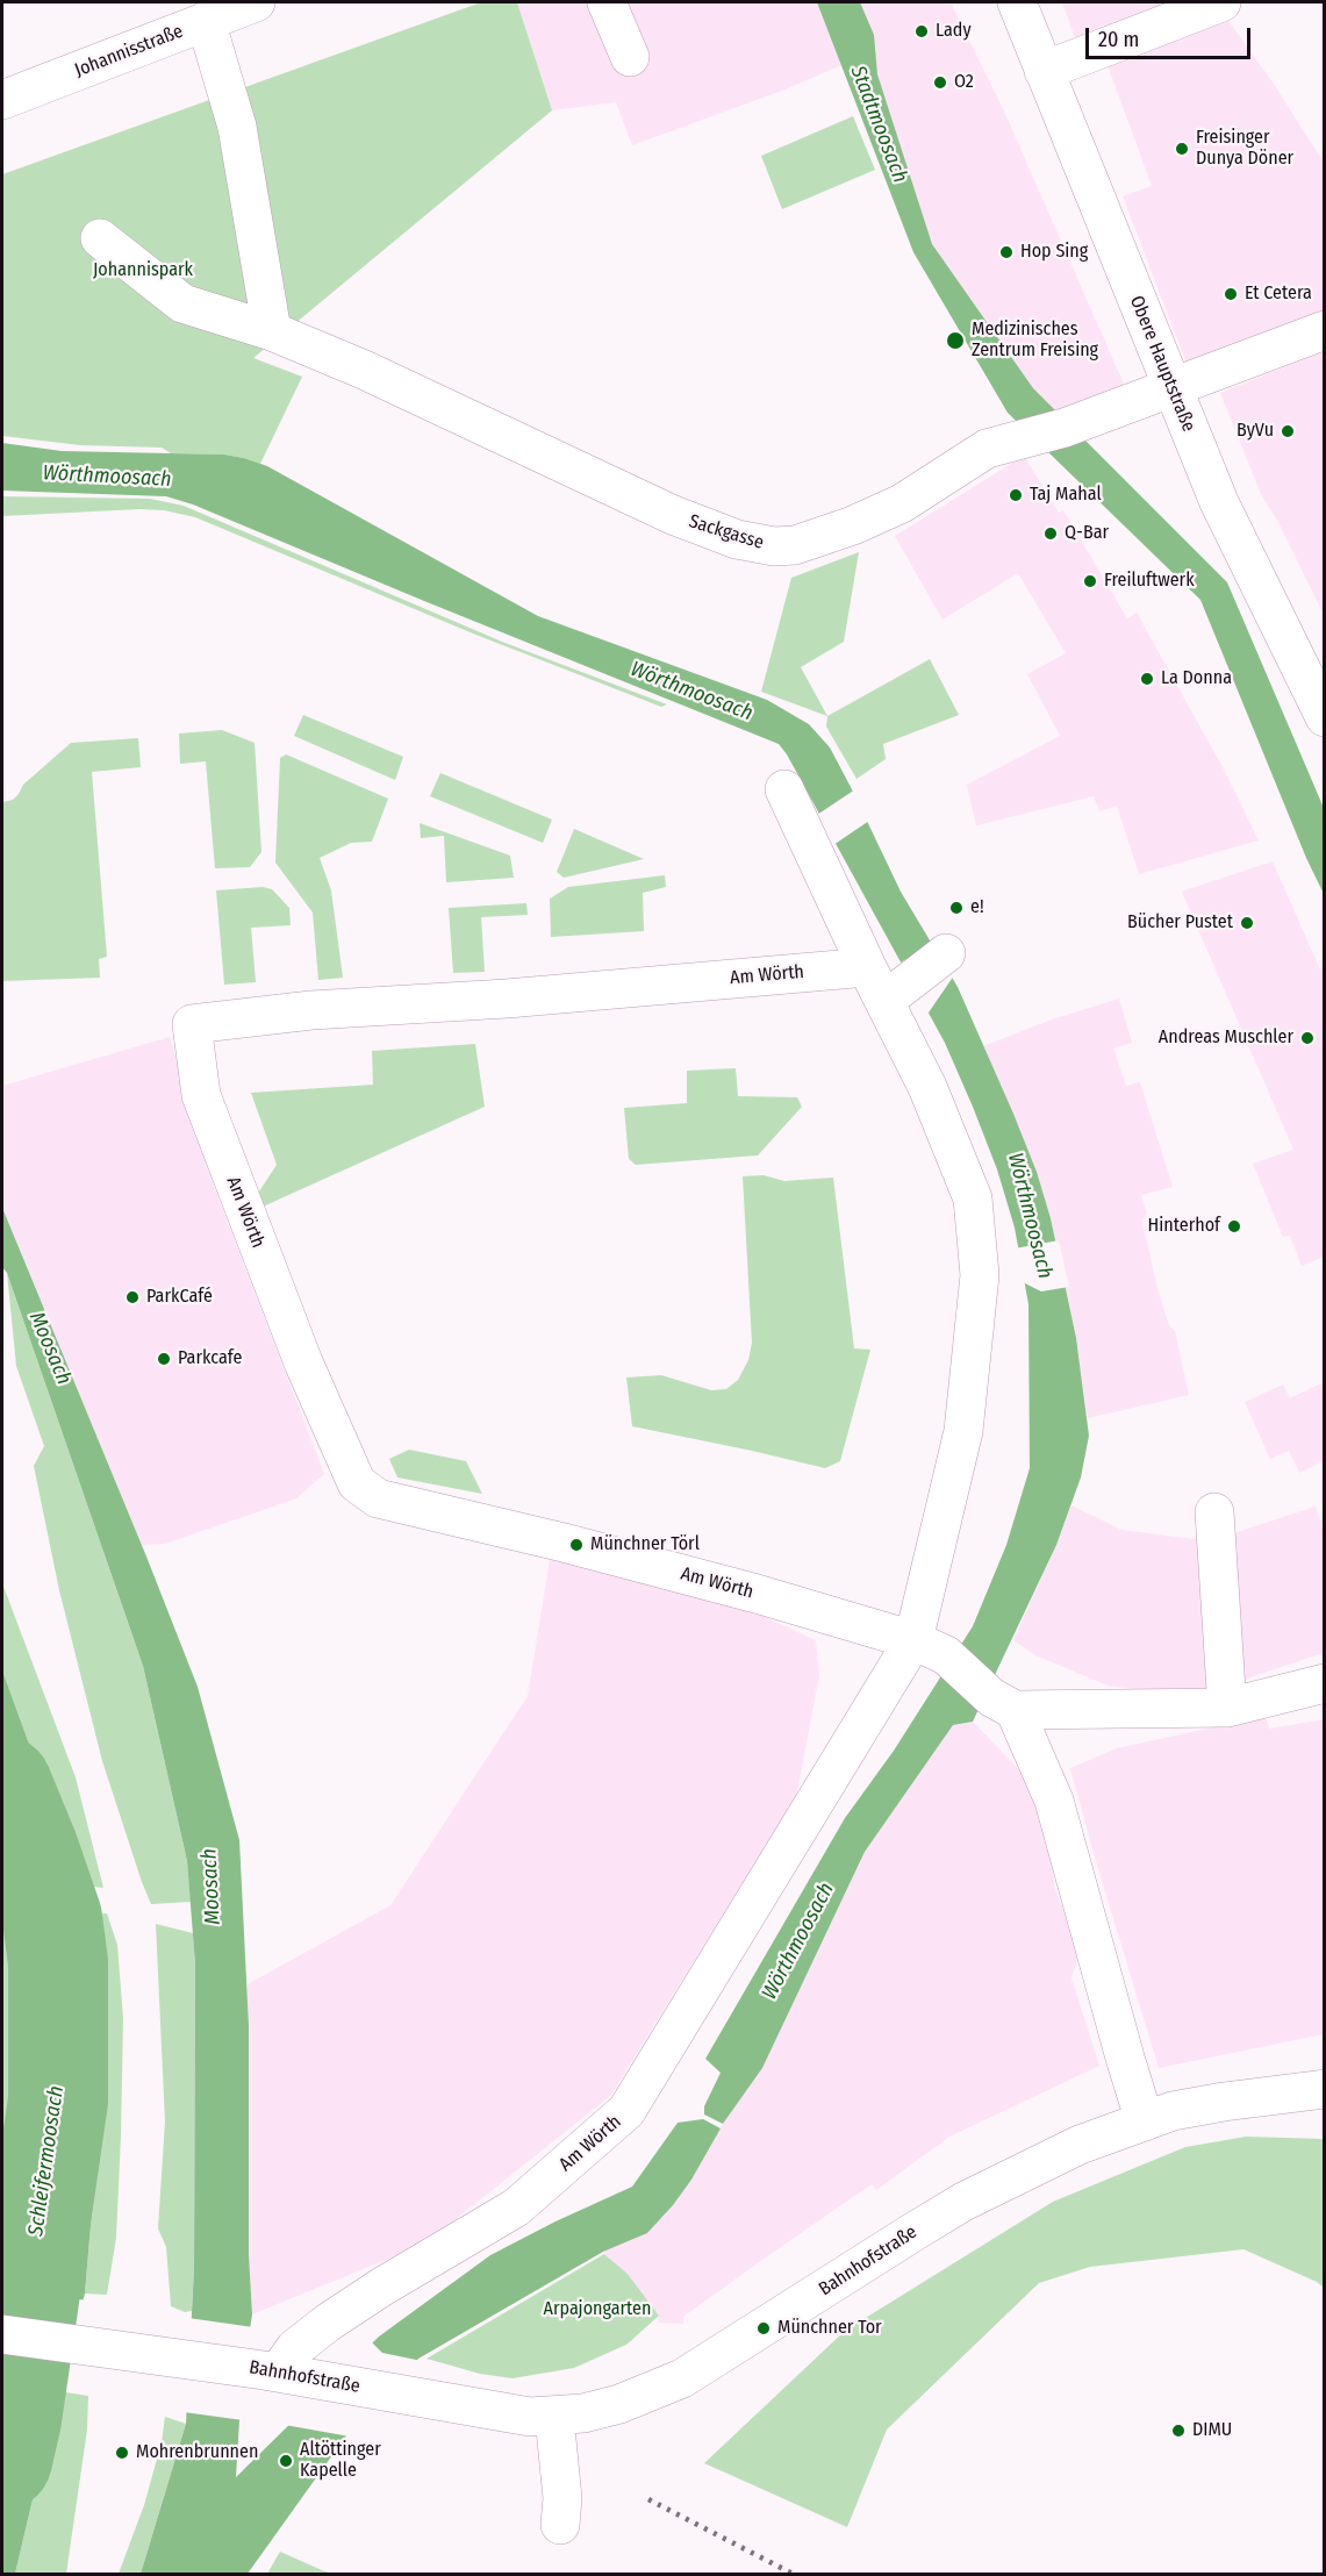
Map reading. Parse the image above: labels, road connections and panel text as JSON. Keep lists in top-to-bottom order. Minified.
{"streets":{"street":["Johannisstraße","Obere Hauptstraße","Sackgasse","Am Wörth","Bahnhofstraße"]},"crossings":[["Obere Hauptstraße","Sackgasse"],["Am Wörth","Bahnhofstraße"]],"water":["Stadtmoosach","Wörthmoosach","Moosach","Schleifermoosach"],"parks":["Johannispark","Arpajongarten"],"places":["Lady","O2","Freisinger Dunya Döner","Hop Sing","Et Cetera","Medizinisches Zentrum Freising","ByVu","Taj Mahal","Q-Bar","Freiluftwerk","La Donna","e!","Bücher Pustet","Andreas Muschler","Hinterhof","ParkCafé","Parkcafe","Münchner Törl","Münchner Tor","DIMU","Mohrenbrunnen","Altöttinger Kapelle"],"scale_bar":"20 m"}
